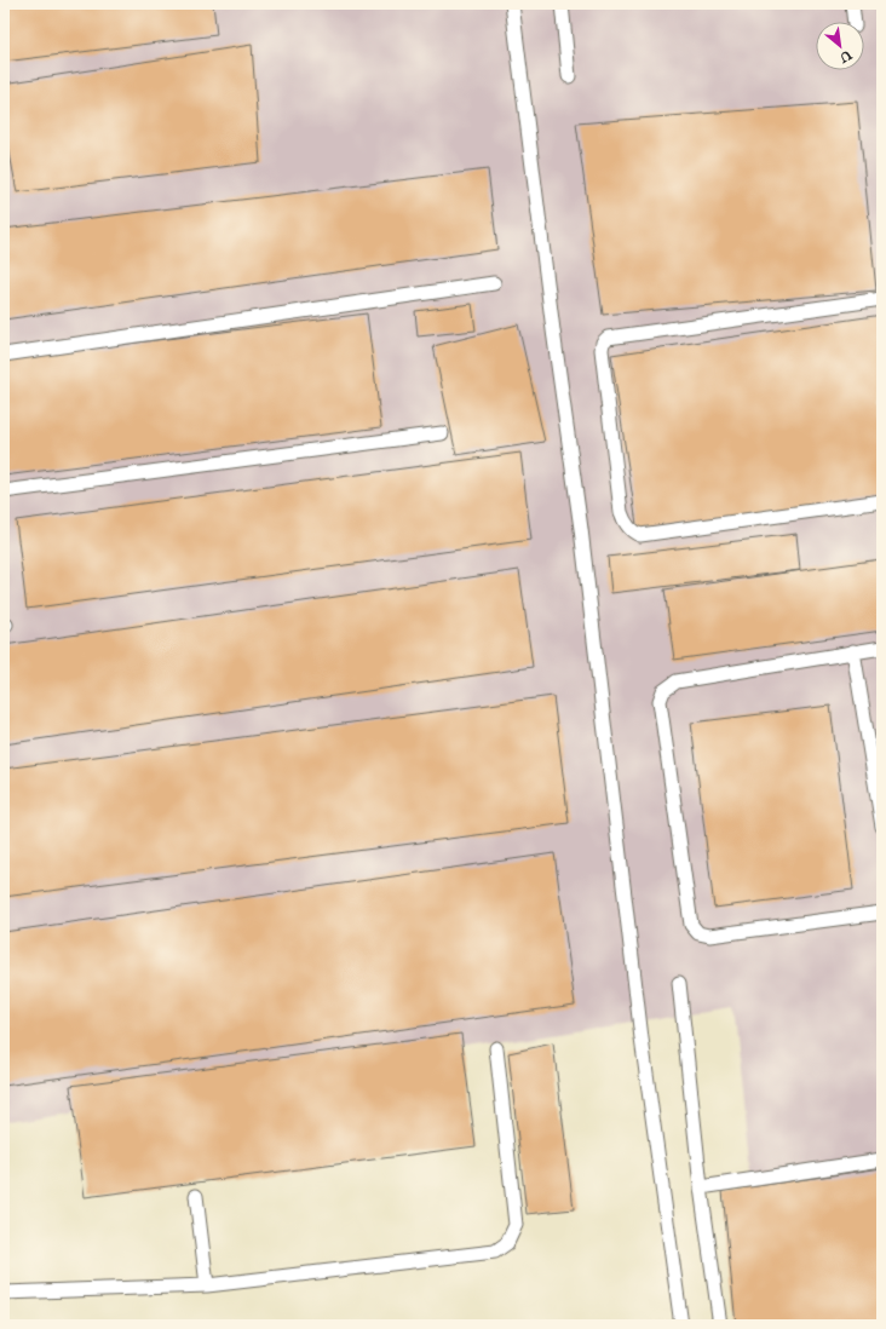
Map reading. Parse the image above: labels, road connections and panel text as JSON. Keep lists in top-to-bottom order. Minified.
{"north":"bottom right"}
